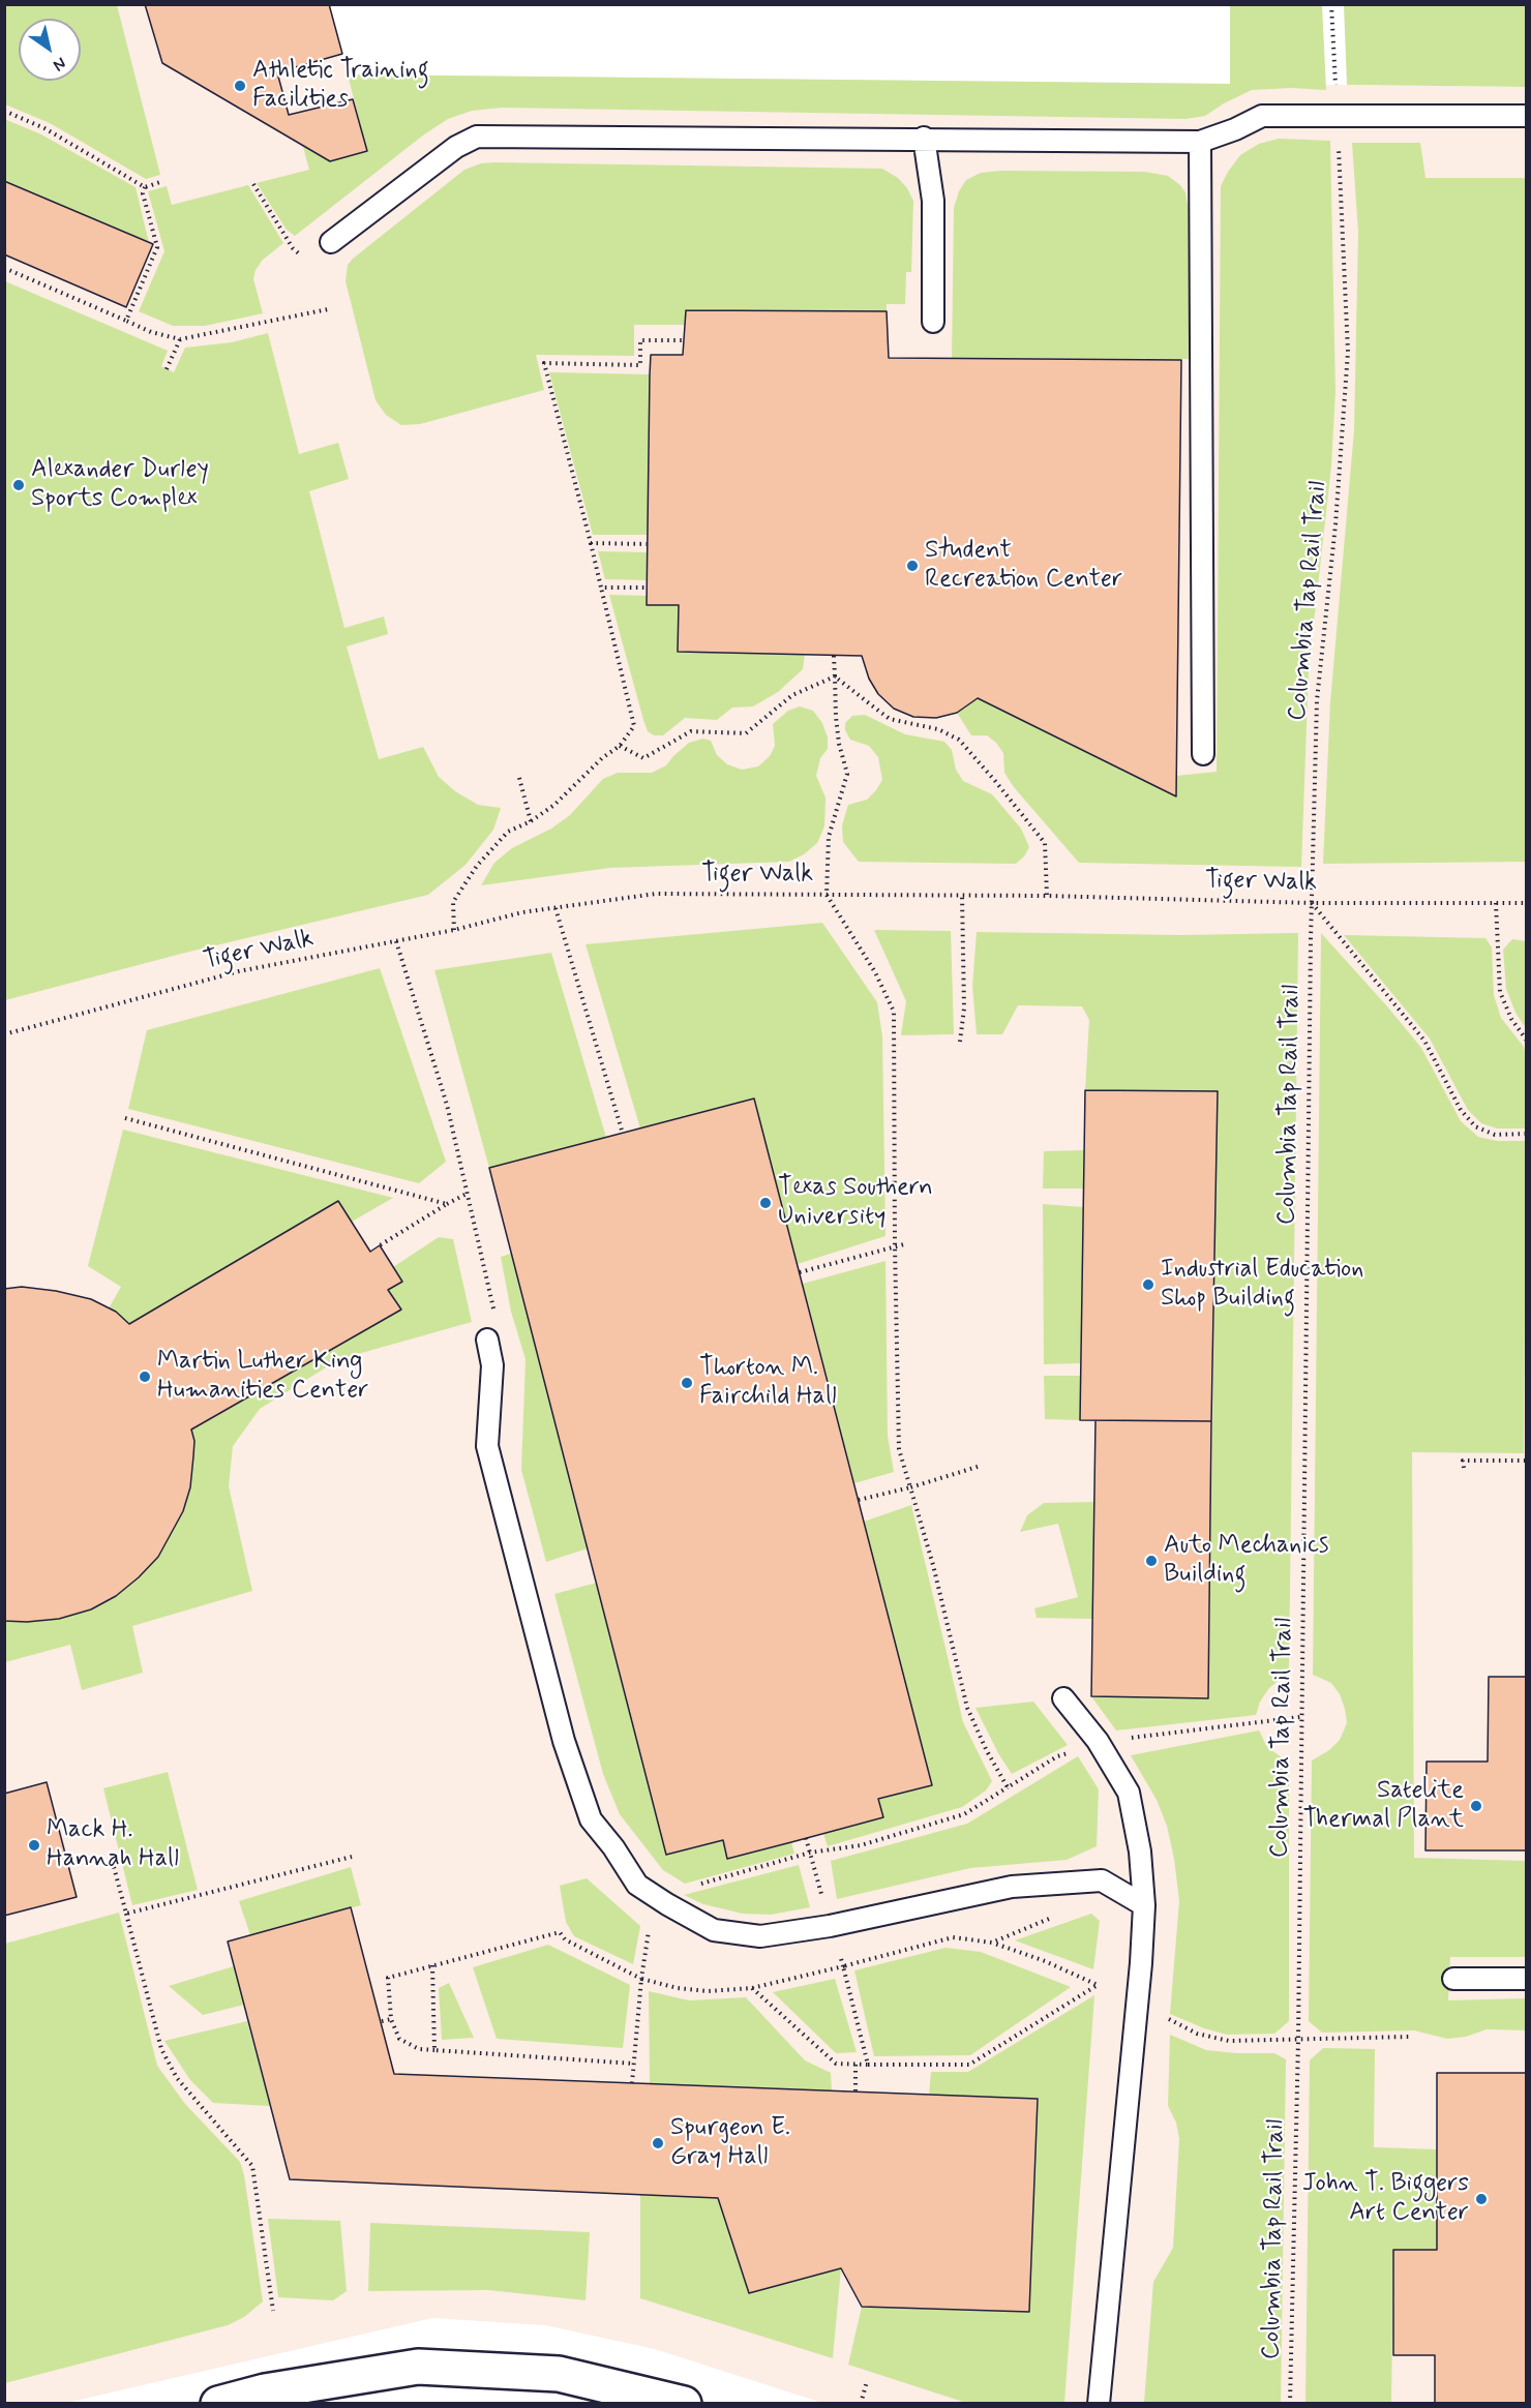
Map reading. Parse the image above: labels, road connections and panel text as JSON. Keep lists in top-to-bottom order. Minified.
{"streets":{"path":["Columbia Tap Rail Trail","Tiger Walk"]},"crossings":[["Columbia Tap Rail Trail","Tiger Walk"]],"places":["Athletic Training Facilities","Alexander Durley Sports Complex","Student Recreation Center","Texas Southern University","Industrial Education Shop Building","Martin Luther King Humanities Center","Thorton M. Fairchild Hall","Auto Mechanics Building","Satelite Thermal Plant","Mack H. Hannah Hall","Spurgeon E. Gray Hall","John T. Biggers Art Center"],"north":"bottom right"}
